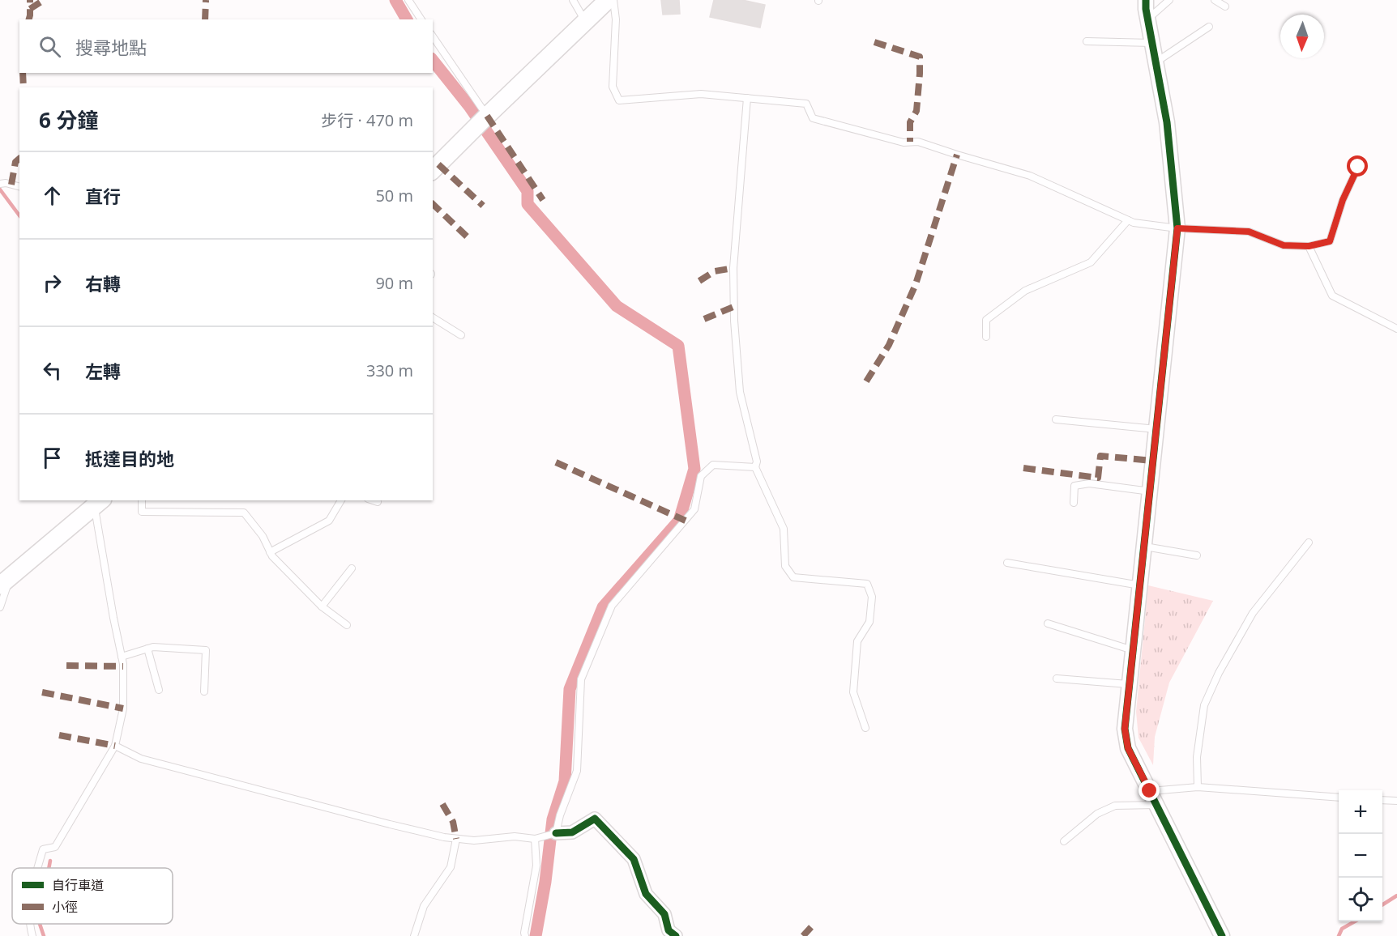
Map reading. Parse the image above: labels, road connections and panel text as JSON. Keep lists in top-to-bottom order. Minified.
{"legend":["自行車道","小徑"],"north":"bottom","page":{"search":"搜尋地點","heading":["6 分鐘","步行 · 470 m"],"list":[["直行","50 m"],["右轉","90 m"],["左轉","330 m"],"抵達目的地"],"map_buttons":["+","−"]}}
